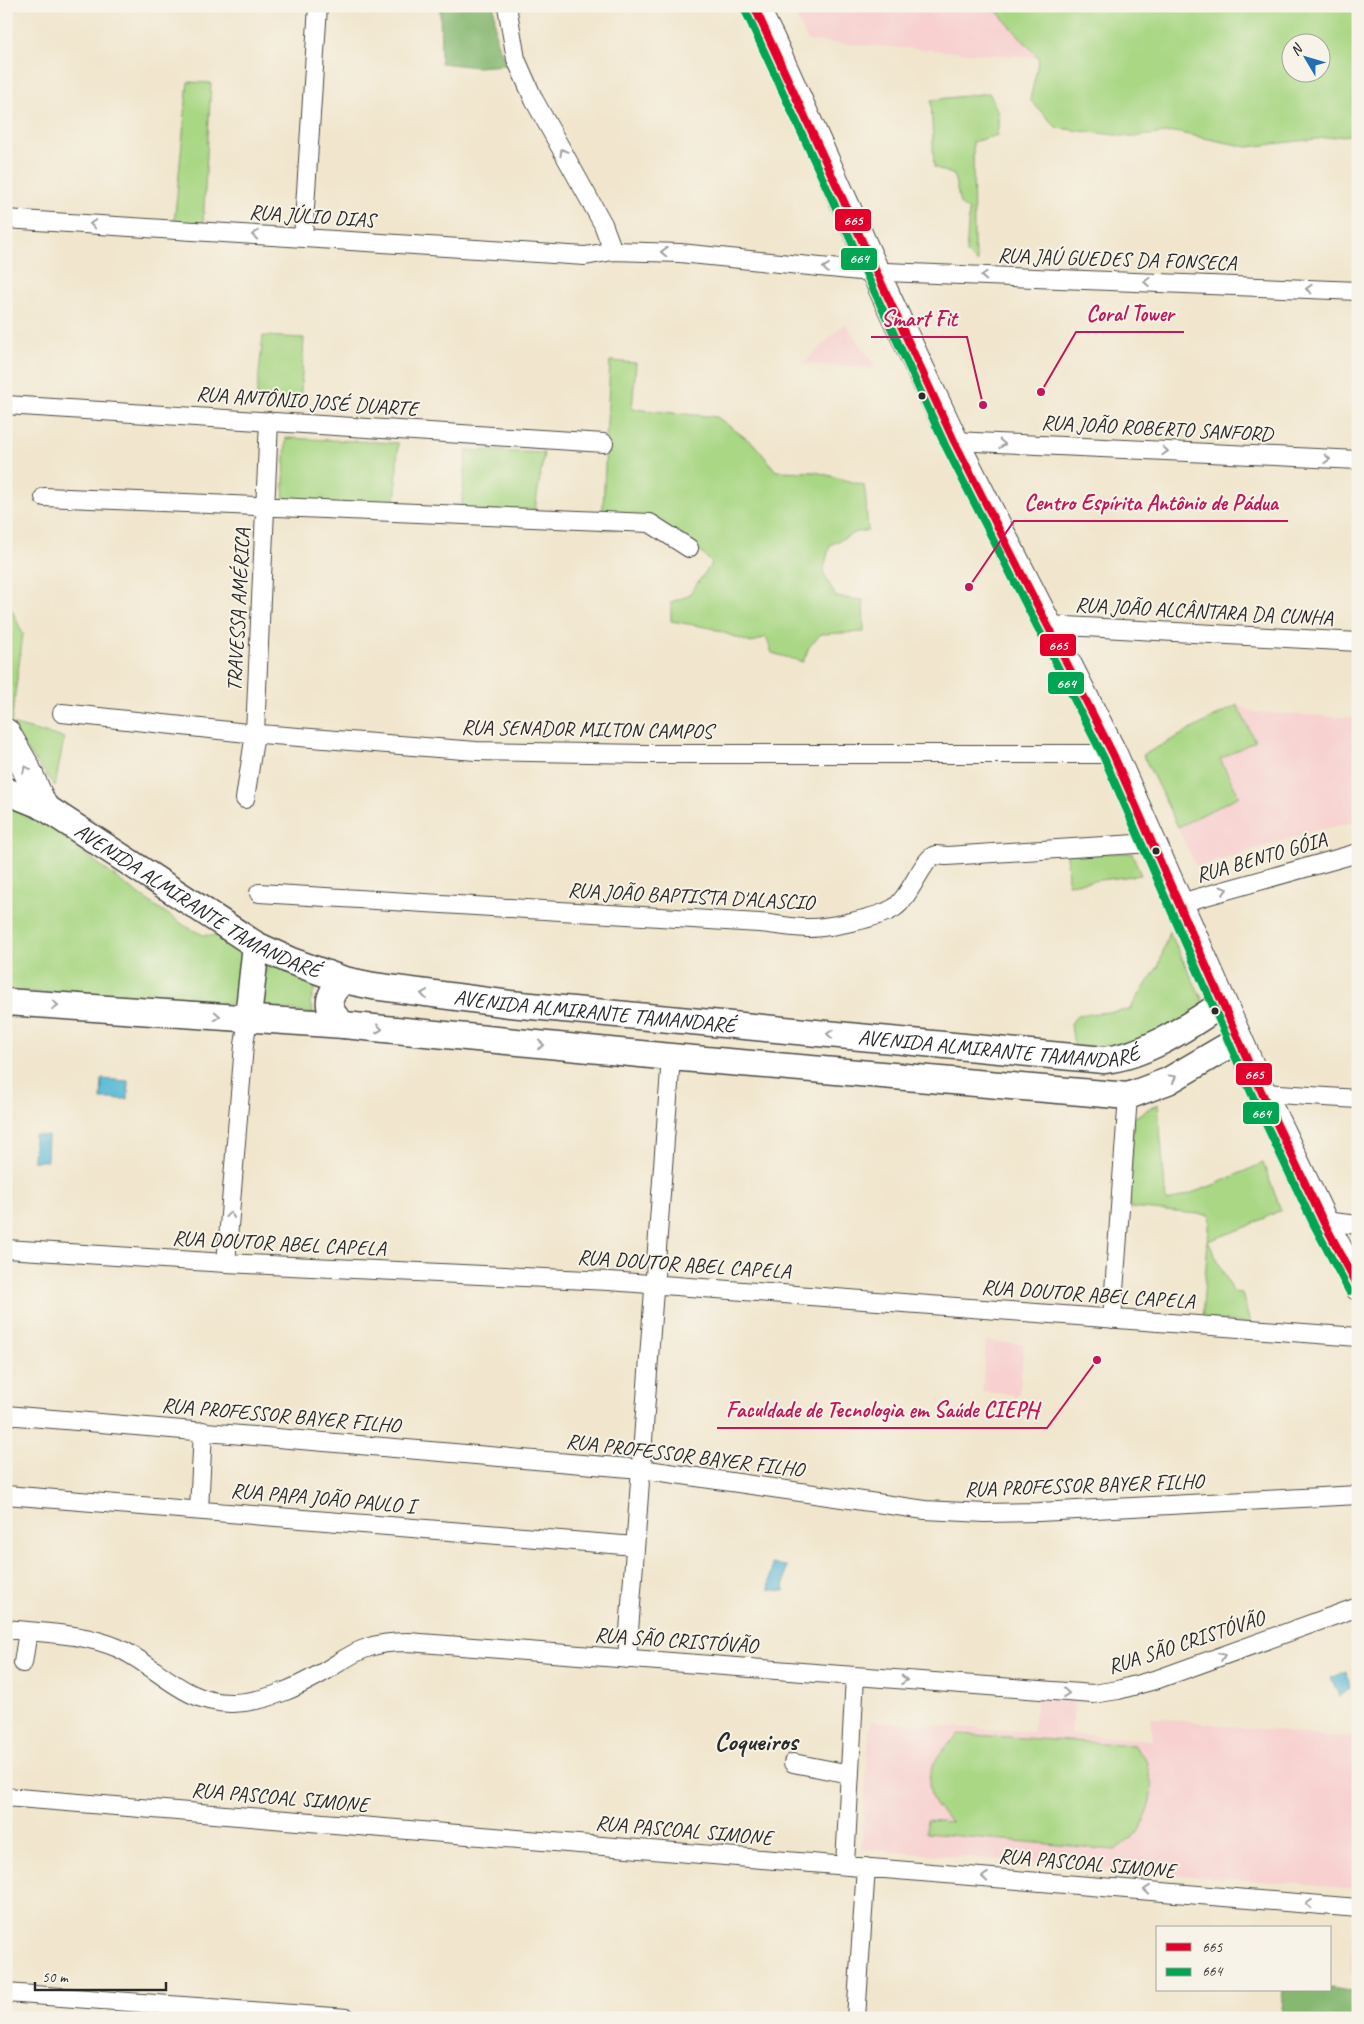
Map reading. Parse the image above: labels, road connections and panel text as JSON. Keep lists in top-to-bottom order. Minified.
{"streets":{"main road":["AVENIDA ALMIRANTE TAMANDARÉ"],"street":["RUA JÚLIO DIAS","RUA JAÚ GUEDES DA FONSECA","RUA ANTÔNIO JOSÉ DUARTE","RUA JOÃO ROBERTO SANFORD","TRAVESSA AMÉRICA","RUA JOÃO ALCÂNTARA DA CUNHA","RUA SENADOR MILTON CAMPOS","RUA BENTO GÓIA","RUA JOÃO BAPTISTA D'ALASCIO","RUA DOUTOR ABEL CAPELA","RUA PROFESSOR BAYER FILHO","RUA PAPA JOÃO PAULO I","RUA SÃO CRISTÓVÃO","RUA PASCOAL SIMONE"]},"crossings":[["RUA JÚLIO DIAS","RUA JAÚ GUEDES DA FONSECA"],["RUA ANTÔNIO JOSÉ DUARTE","TRAVESSA AMÉRICA"],["TRAVESSA AMÉRICA","RUA SENADOR MILTON CAMPOS"]],"one_way":["RUA JÚLIO DIAS","RUA JAÚ GUEDES DA FONSECA","RUA JOÃO ROBERTO SANFORD","RUA BENTO GÓIA","RUA SÃO CRISTÓVÃO","RUA PASCOAL SIMONE"],"districts":["Coqueiros"],"places":["Coral Tower","Smart Fit","Centro Espírita Antônio de Pádua","Faculdade de Tecnologia em Saúde CIEPH"],"lines":["transit line 665","transit line 664"],"legend":["665","664"],"scale_bar":"50 m","north":"top left"}
